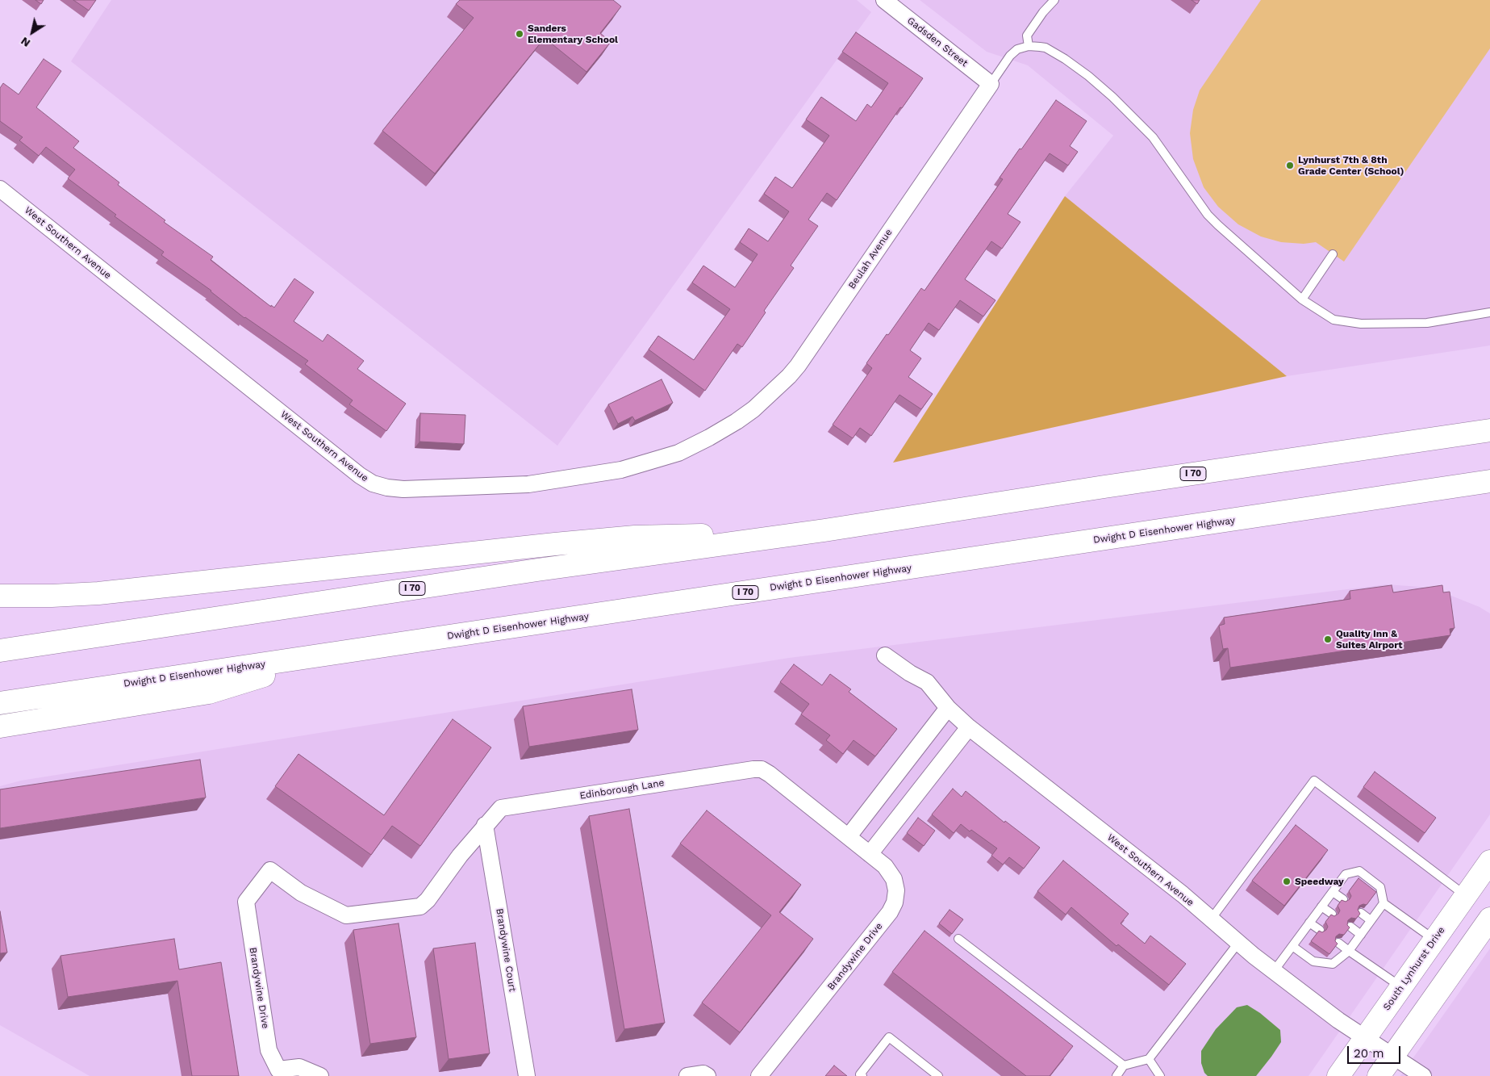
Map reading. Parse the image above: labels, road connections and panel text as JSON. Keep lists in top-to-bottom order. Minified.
{"streets":{"main road":["I 70","Dwight D Eisenhower Highway","South Lynhurst Drive"],"street":["Gadsden Street","West Southern Avenue","Beulah Avenue","Edinborough Lane","Brandywine Court","Brandywine Drive"]},"crossings":[["Gadsden Street","Beulah Avenue"],["West Southern Avenue","Beulah Avenue"],["West Southern Avenue","South Lynhurst Drive"],["Edinborough Lane","Brandywine Court"],["Edinborough Lane","Brandywine Drive"]],"places":["Sanders Elementary School","Lynhurst 7th & 8th Grade Center (School)","Quality Inn & Suites Airport","Speedway"],"scale_bar":"20 m","north":"bottom left"}
